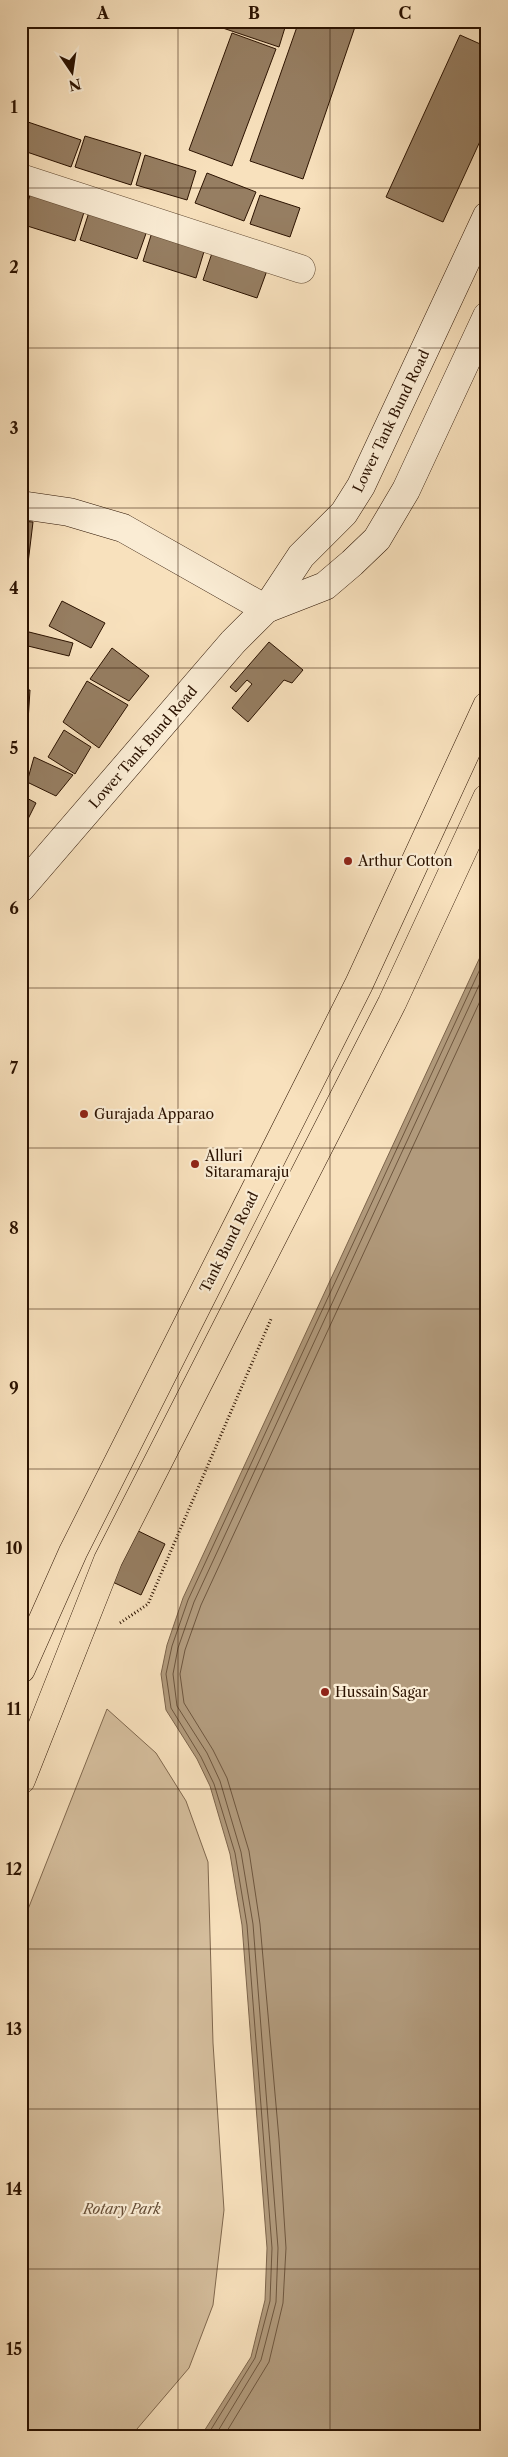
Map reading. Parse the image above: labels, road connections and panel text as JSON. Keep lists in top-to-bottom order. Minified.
{"streets":{"highway":["Tank Bund Road"],"main road":["Lower Tank Bund Road"]},"parks":["Rotary Park"],"places":["Arthur Cotton","Gurajada Apparao","Alluri Sitaramaraju","Hussain Sagar"],"north":"bottom","grid":{"columns":["A","B","C"],"rows":["1","2","3","4","5","6","7","8","9","10","11","12","13","14","15"]}}
